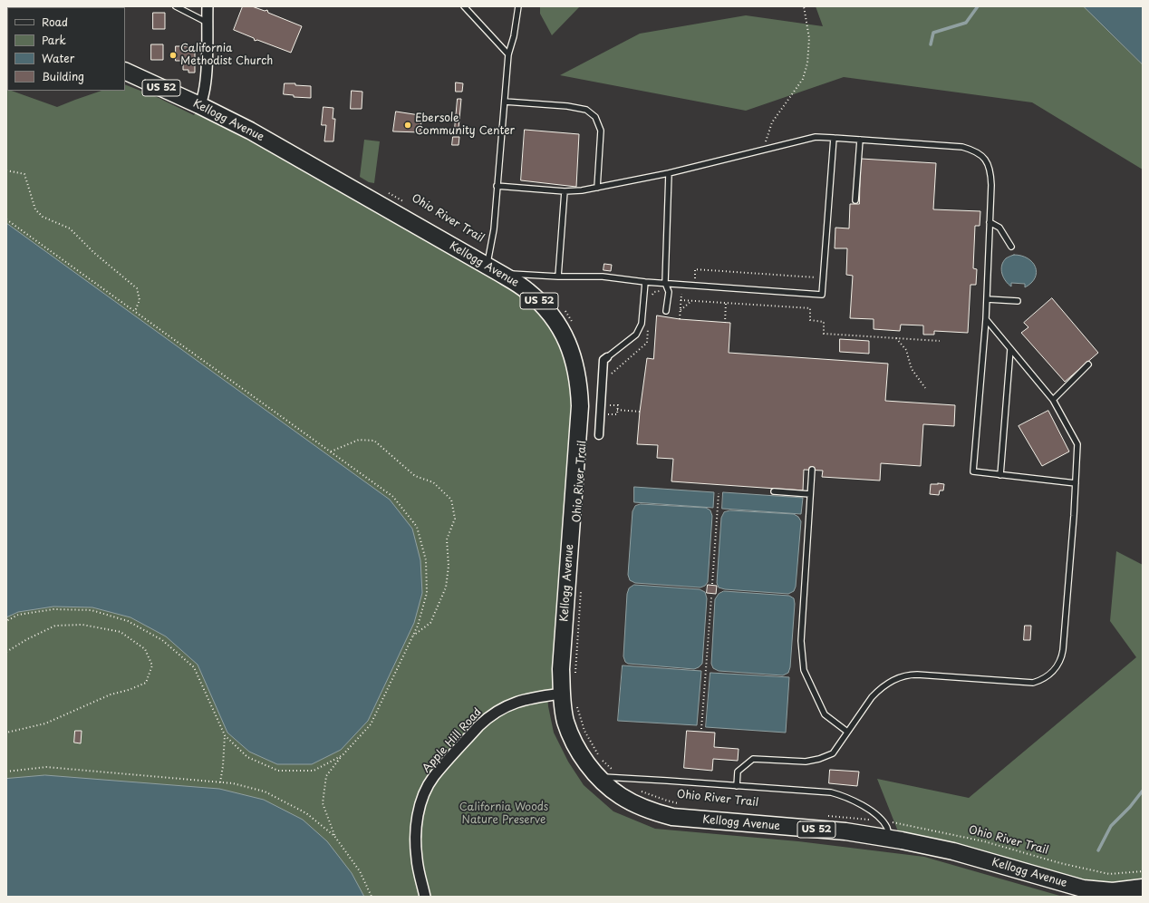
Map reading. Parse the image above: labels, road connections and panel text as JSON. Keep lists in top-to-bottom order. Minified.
{"streets":{"main road":["US 52","Kellogg Avenue"],"street":["Apple Hill Road"],"path":["Ohio River Trail"]},"crossings":[["Kellogg Avenue","Apple Hill Road"]],"parks":["California Woods Nature Preserve"],"places":["California Methodist Church","Ebersole Community Center"],"legend":["Road","Park","Water","Building"]}
